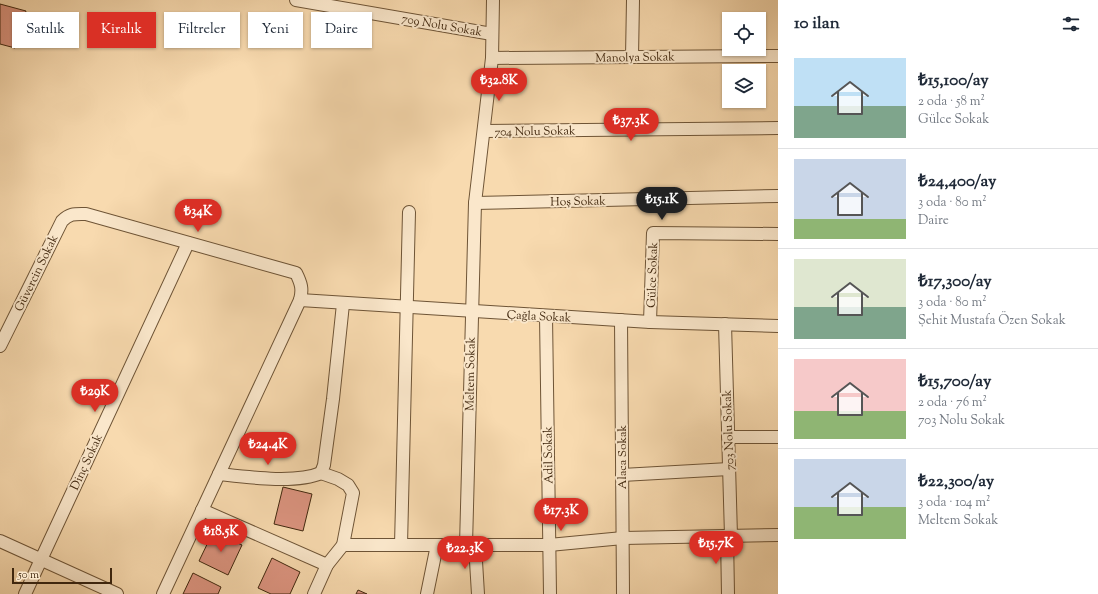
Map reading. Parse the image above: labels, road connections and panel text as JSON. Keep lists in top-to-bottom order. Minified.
{"streets":{"street":["709 Nolu Sokak","Manolya Sokak","704 Nolu Sokak","Hoş Sokak","Güvercin Sokak","Gülce Sokak","Çağla Sokak","Meltem Sokak","703 Nolu Sokak","Adil Sokak","Alaca Sokak","Dinç Sokak"]},"crossings":[["709 Nolu Sokak","Meltem Sokak"],["Manolya Sokak","Meltem Sokak"],["704 Nolu Sokak","Meltem Sokak"],["Hoş Sokak","Meltem Sokak"],["Güvercin Sokak","Dinç Sokak"],["Gülce Sokak","Çağla Sokak"],["Çağla Sokak","Meltem Sokak"],["Çağla Sokak","703 Nolu Sokak"],["Çağla Sokak","Adil Sokak"],["Çağla Sokak","Alaca Sokak"]],"scale_bar":"50 m","page":{"heading":"10 ilan","chip":["Satılık","Kiralık","Filtreler","Yeni","Daire"],"list":[{"name":"₺15,100/ay","note":"2 oda · 58 m² · Gülce Sokak"},{"name":"₺24,400/ay","note":"3 oda · 80 m² · Daire"},{"name":"₺17,300/ay","note":"3 oda · 80 m² · Şehit Mustafa Özen Sokak"},{"name":"₺15,700/ay","note":"2 oda · 76 m² · 703 Nolu Sokak"},{"name":"₺22,300/ay","note":"3 oda · 104 m² · Meltem Sokak"}],"price":["₺32.8K","₺37.3K","₺15.1K","₺34K","₺29K","₺24.4K","₺17.3K","₺18.5K","₺15.7K","₺22.3K"],"scale":"50 m"}}
